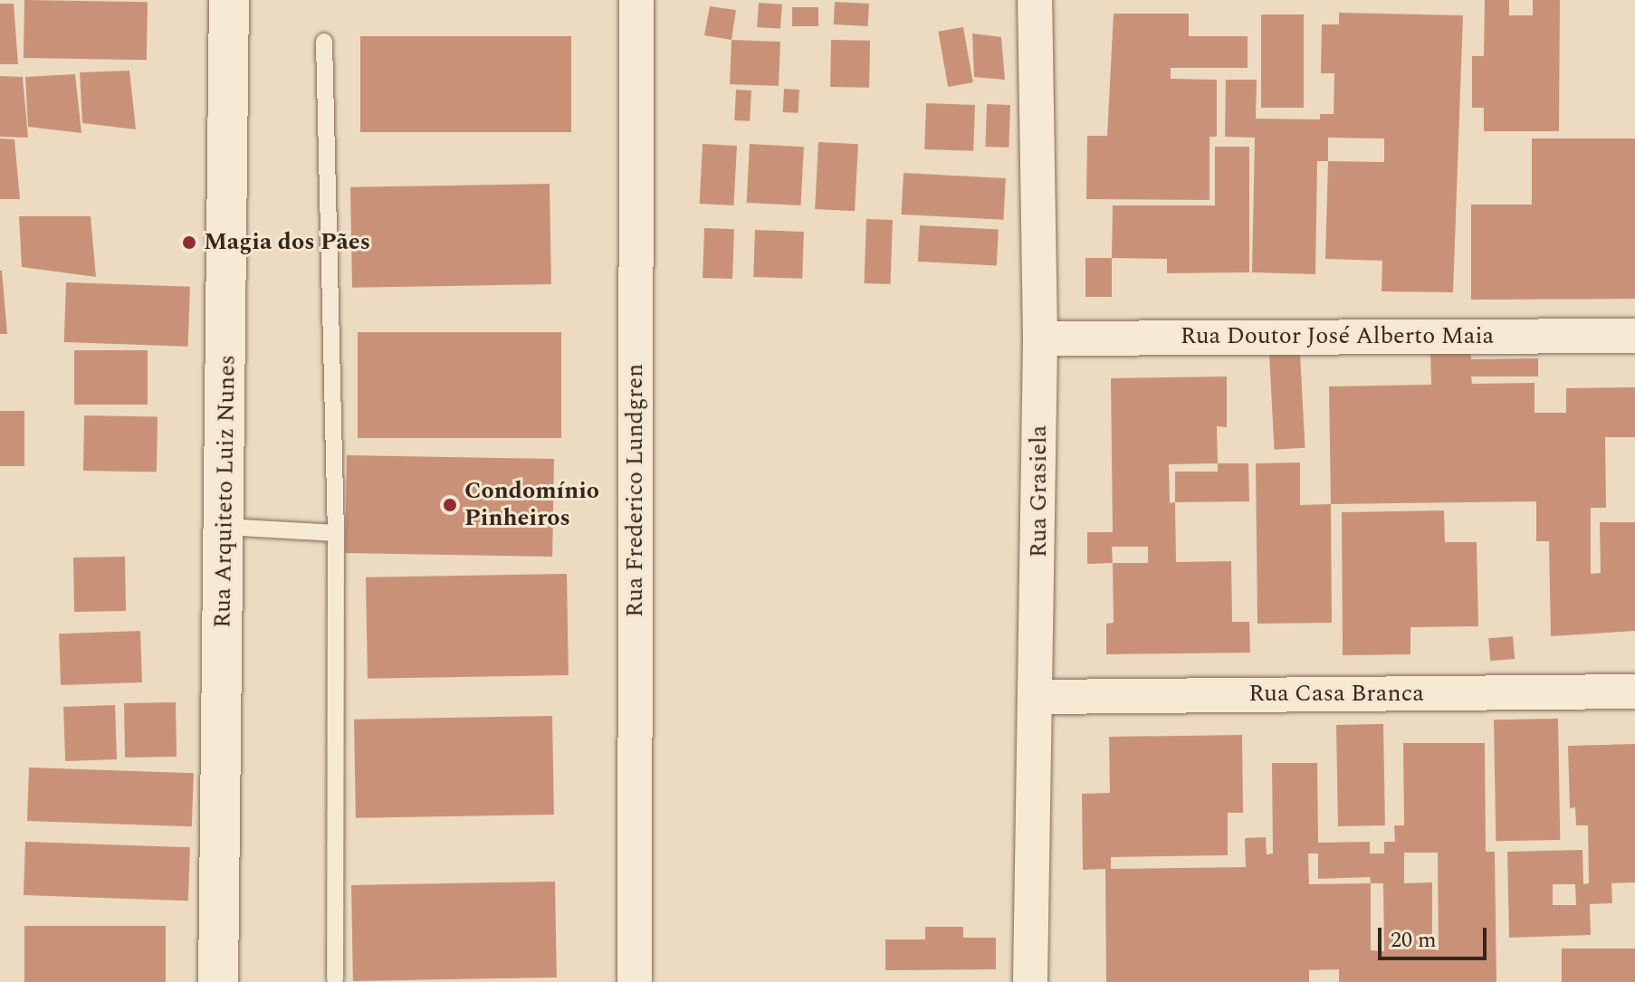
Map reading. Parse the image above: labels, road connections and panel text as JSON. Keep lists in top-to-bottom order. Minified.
{"streets":{"main road":["Rua Arquiteto Luiz Nunes"],"street":["Rua Doutor José Alberto Maia","Rua Frederico Lundgren","Rua Grasiela","Rua Casa Branca"]},"crossings":[["Rua Doutor José Alberto Maia","Rua Grasiela"],["Rua Grasiela","Rua Casa Branca"]],"places":["Magia dos Pães","Condomínio Pinheiros"],"scale_bar":"20 m"}
